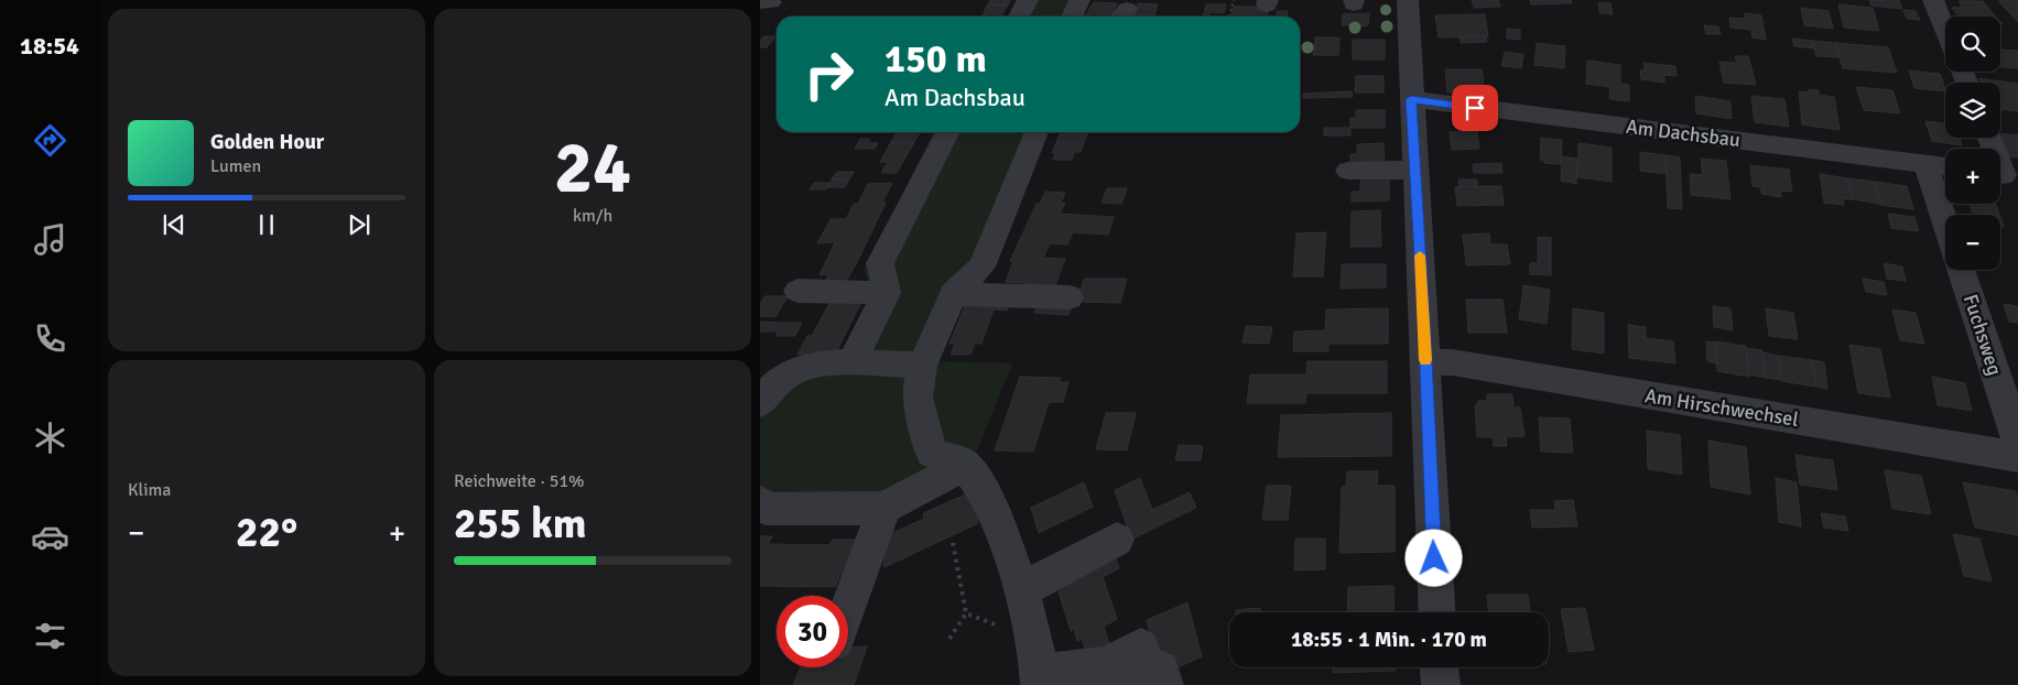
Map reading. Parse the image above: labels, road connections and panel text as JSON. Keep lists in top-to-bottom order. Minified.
{"streets":{"street":["Am Dachsbau","Fuchsweg","Am Hirschwechsel"]},"page":{"tabs":"18:54","tile":[["24","km/h"],"Klima",["Reichweite · 51%","255 km"]],"map_buttons":["+","−"],"turn":["150 m","Am Dachsbau"],"song":["Golden Hour","Lumen"],"heat":["−","22°","+"],"limit":"30","trip":"18:55 · 1 Min. · 170 m"}}
